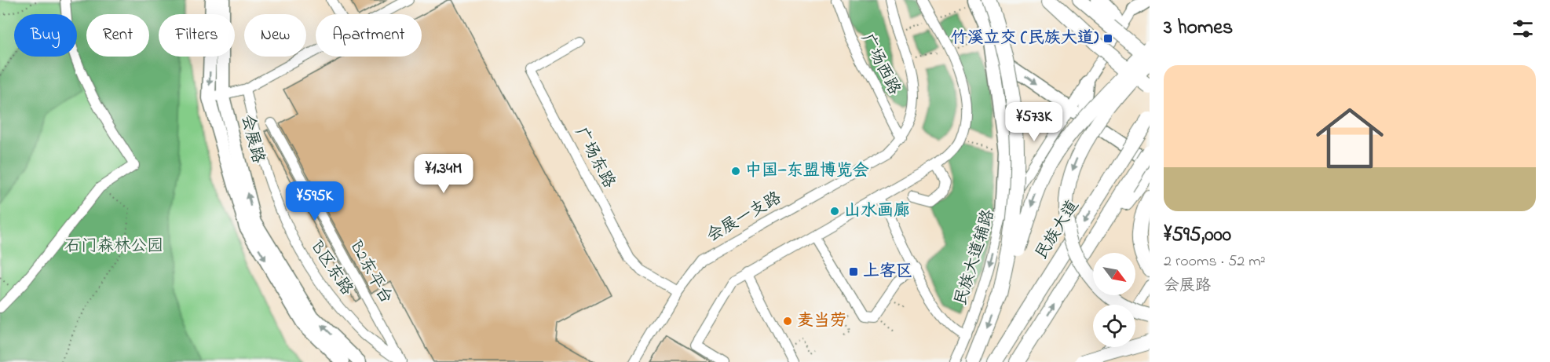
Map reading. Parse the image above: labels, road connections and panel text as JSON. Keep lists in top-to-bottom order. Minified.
{"streets":{"highway":["民族大道"],"main road":["会展路"],"street":["广场西路","广场东路","会展一支路","民族大道辅路","B区东路","B2东平台"]},"crossings":[["广场西路","会展一支路"],["广场东路","会展一支路"],["B区东路","B2东平台"]],"parks":["石门森林公园"],"places":{"transit":["竹溪立交 (民族大道)","上客区"],"other":["中国—东盟博览会","山水画廊","麦当劳"]},"north":"bottom right","page":{"heading":"3 homes","chip":["Buy","Rent","Filters","New","Apartment"],"list":[{"name":"¥595,000","note":"2 rooms · 52 m² · 会展路"}],"price":["¥573K","¥1.34M","¥595K"]}}
